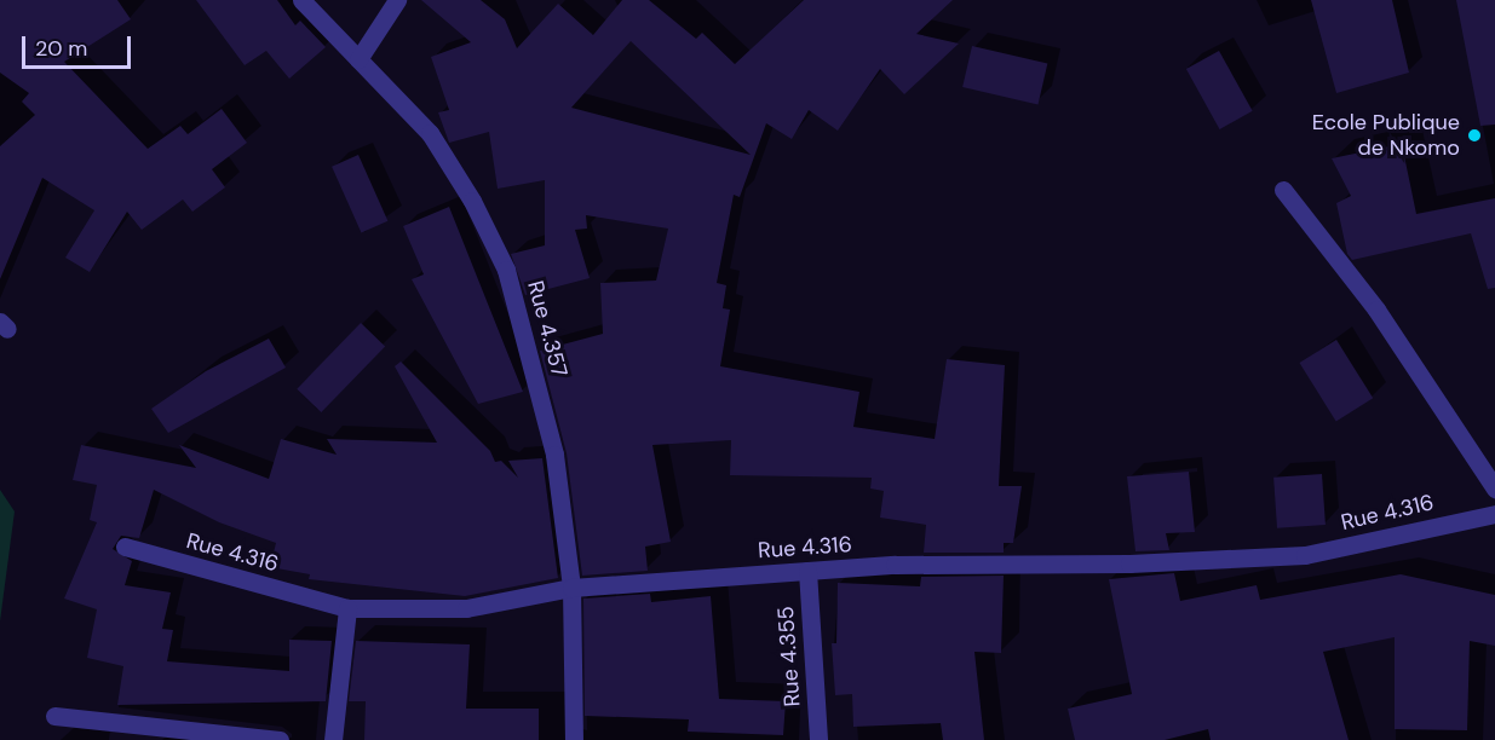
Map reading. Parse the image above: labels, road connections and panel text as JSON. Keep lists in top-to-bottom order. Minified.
{"streets":{"street":["Rue 4.357","Rue 4.316","Rue 4.355"]},"crossings":[["Rue 4.357","Rue 4.316"],["Rue 4.316","Rue 4.355"]],"places":["Ecole Publique de Nkomo"],"scale_bar":"20 m"}
